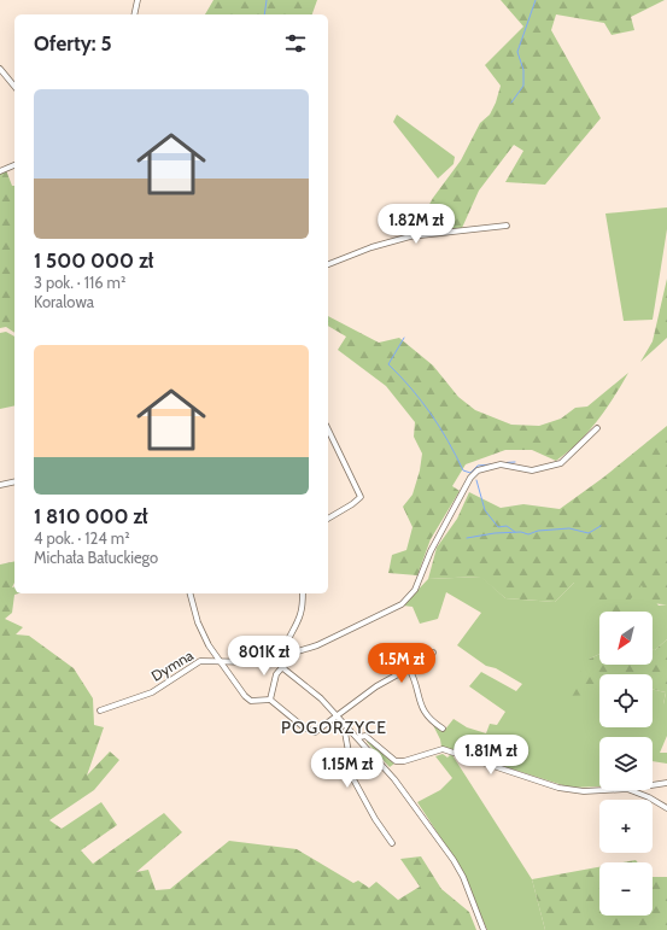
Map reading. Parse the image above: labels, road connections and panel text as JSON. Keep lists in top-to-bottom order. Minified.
{"streets":{"street":["Dymna"]},"districts":["POGORZYCE"],"north":"bottom left","page":{"heading":"Oferty: 5","list":[{"name":"1 500 000 zł","note":"3 pok. · 116 m² · Koralowa"},{"name":"1 810 000 zł","note":"4 pok. · 124 m² · Michała Bałuckiego"}],"price":["1.82M zł","801K zł","1.5M zł","1.81M zł","1.15M zł"],"map_buttons":["+","−"]}}
